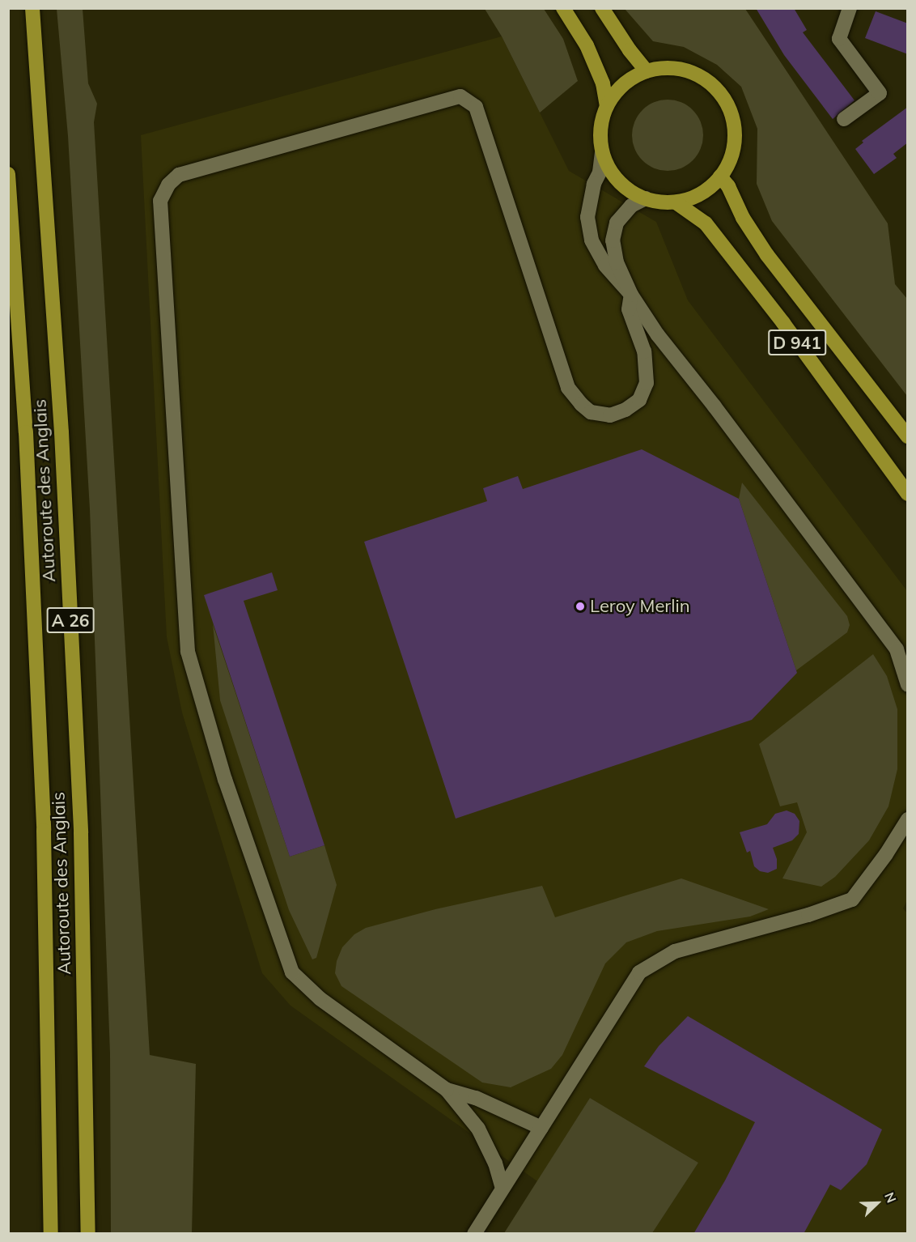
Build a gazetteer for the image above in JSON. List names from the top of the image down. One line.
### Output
{"streets":{"highway":["D 941","Autoroute des Anglais","A 26"]},"places":["Leroy Merlin"],"north":"top right"}
